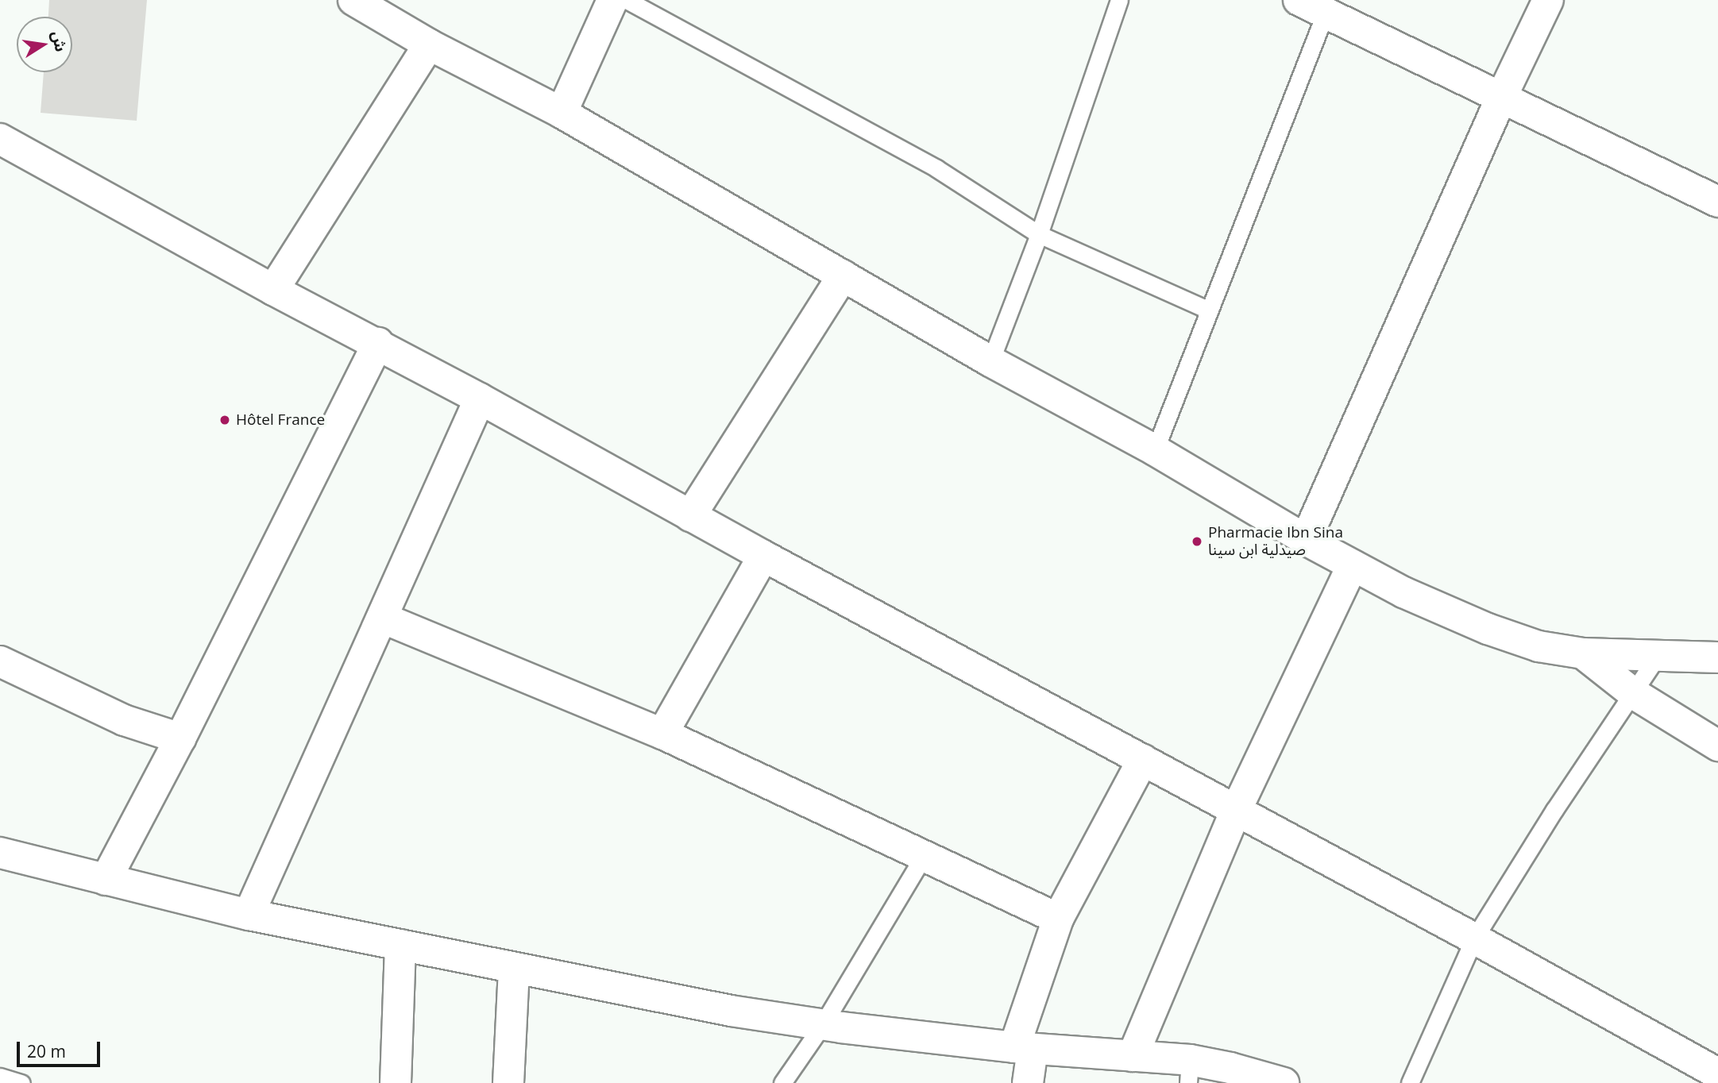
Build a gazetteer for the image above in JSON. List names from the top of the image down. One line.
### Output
{"places":["Hôtel France","Pharmacie Ibn Sina صيدلية ابن سينا"],"scale_bar":"20 m","north":"right"}
